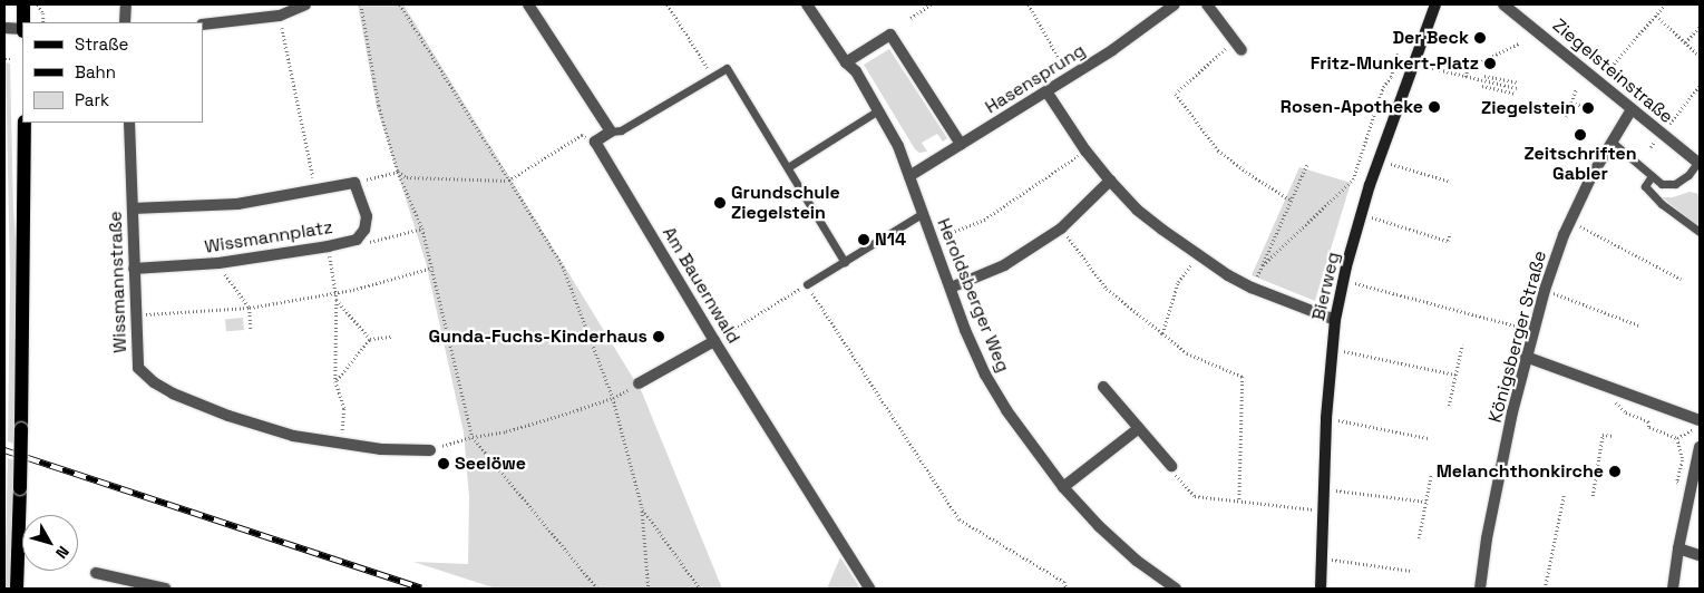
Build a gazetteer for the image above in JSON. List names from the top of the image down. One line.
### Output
{"streets":{"main road":["Bierweg"],"street":["Ziegelsteinstraße","Hasensprung","Wissmannplatz","Wissmannstraße","Am Bauernwald","Heroldsberger Weg","Königsberger Straße"]},"crossings":[["Ziegelsteinstraße","Königsberger Straße"],["Hasensprung","Heroldsberger Weg"],["Wissmannplatz","Wissmannstraße"]],"places":["Der Beck","Fritz-Munkert-Platz","Rosen-Apotheke","Ziegelstein","Zeitschriften Gabler","Grundschule Ziegelstein","N14","Gunda-Fuchs-Kinderhaus","Seelöwe","Melanchthonkirche"],"legend":["Straße","Bahn","Park"],"north":"bottom right"}
